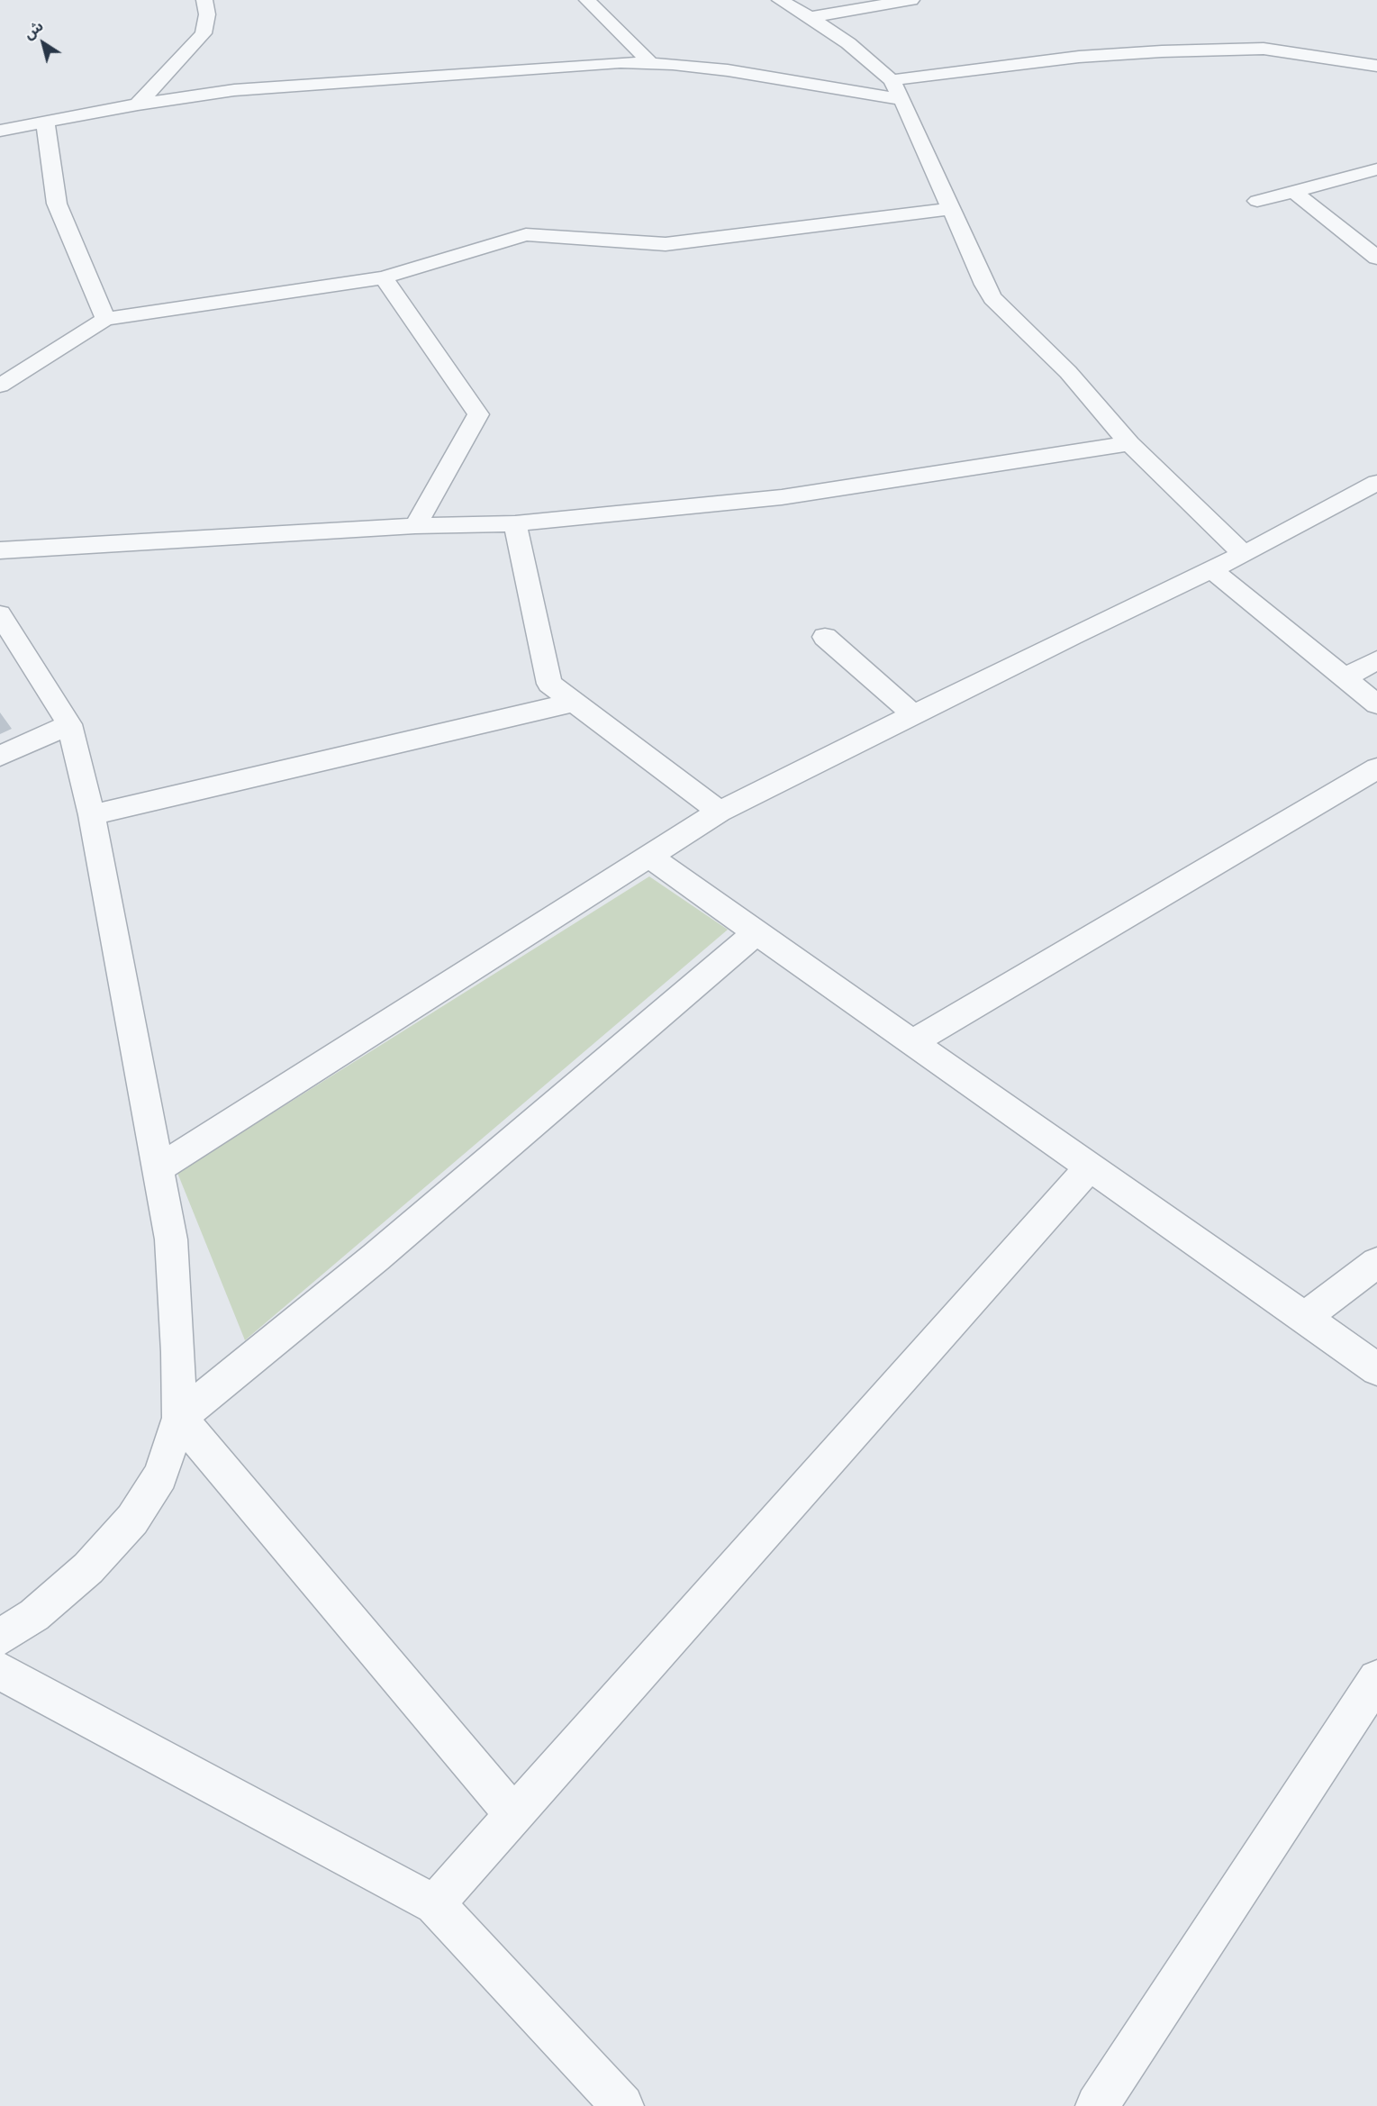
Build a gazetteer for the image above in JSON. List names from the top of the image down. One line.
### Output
{"north":"top left"}
